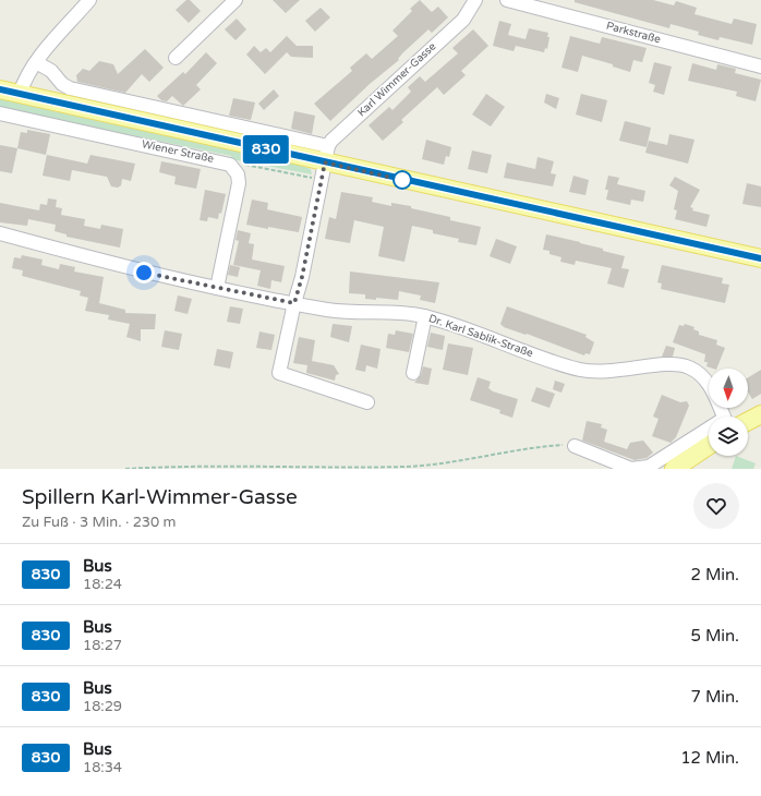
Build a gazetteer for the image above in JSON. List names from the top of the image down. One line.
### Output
{"streets":{"main road":["Wiener Straße"],"street":["Parkstraße","Karl Wimmer-Gasse","Dr. Karl Sablik-Straße"]},"crossings":[["Karl Wimmer-Gasse","Wiener Straße"]],"lines":["bus line 830"],"north":"bottom","page":{"on_map":"830","heading":["Spillern Karl-Wimmer-Gasse","Zu Fuß · 3 Min. · 230 m"],"list":[{"mark":"830","name":"Bus","note":"18:24","value":"2 Min."},{"mark":"830","name":"Bus","note":"18:27","value":"5 Min."},{"mark":"830","name":"Bus","note":"18:29","value":"7 Min."},{"mark":"830","name":"Bus","note":"18:34","value":"12 Min."}]}}
